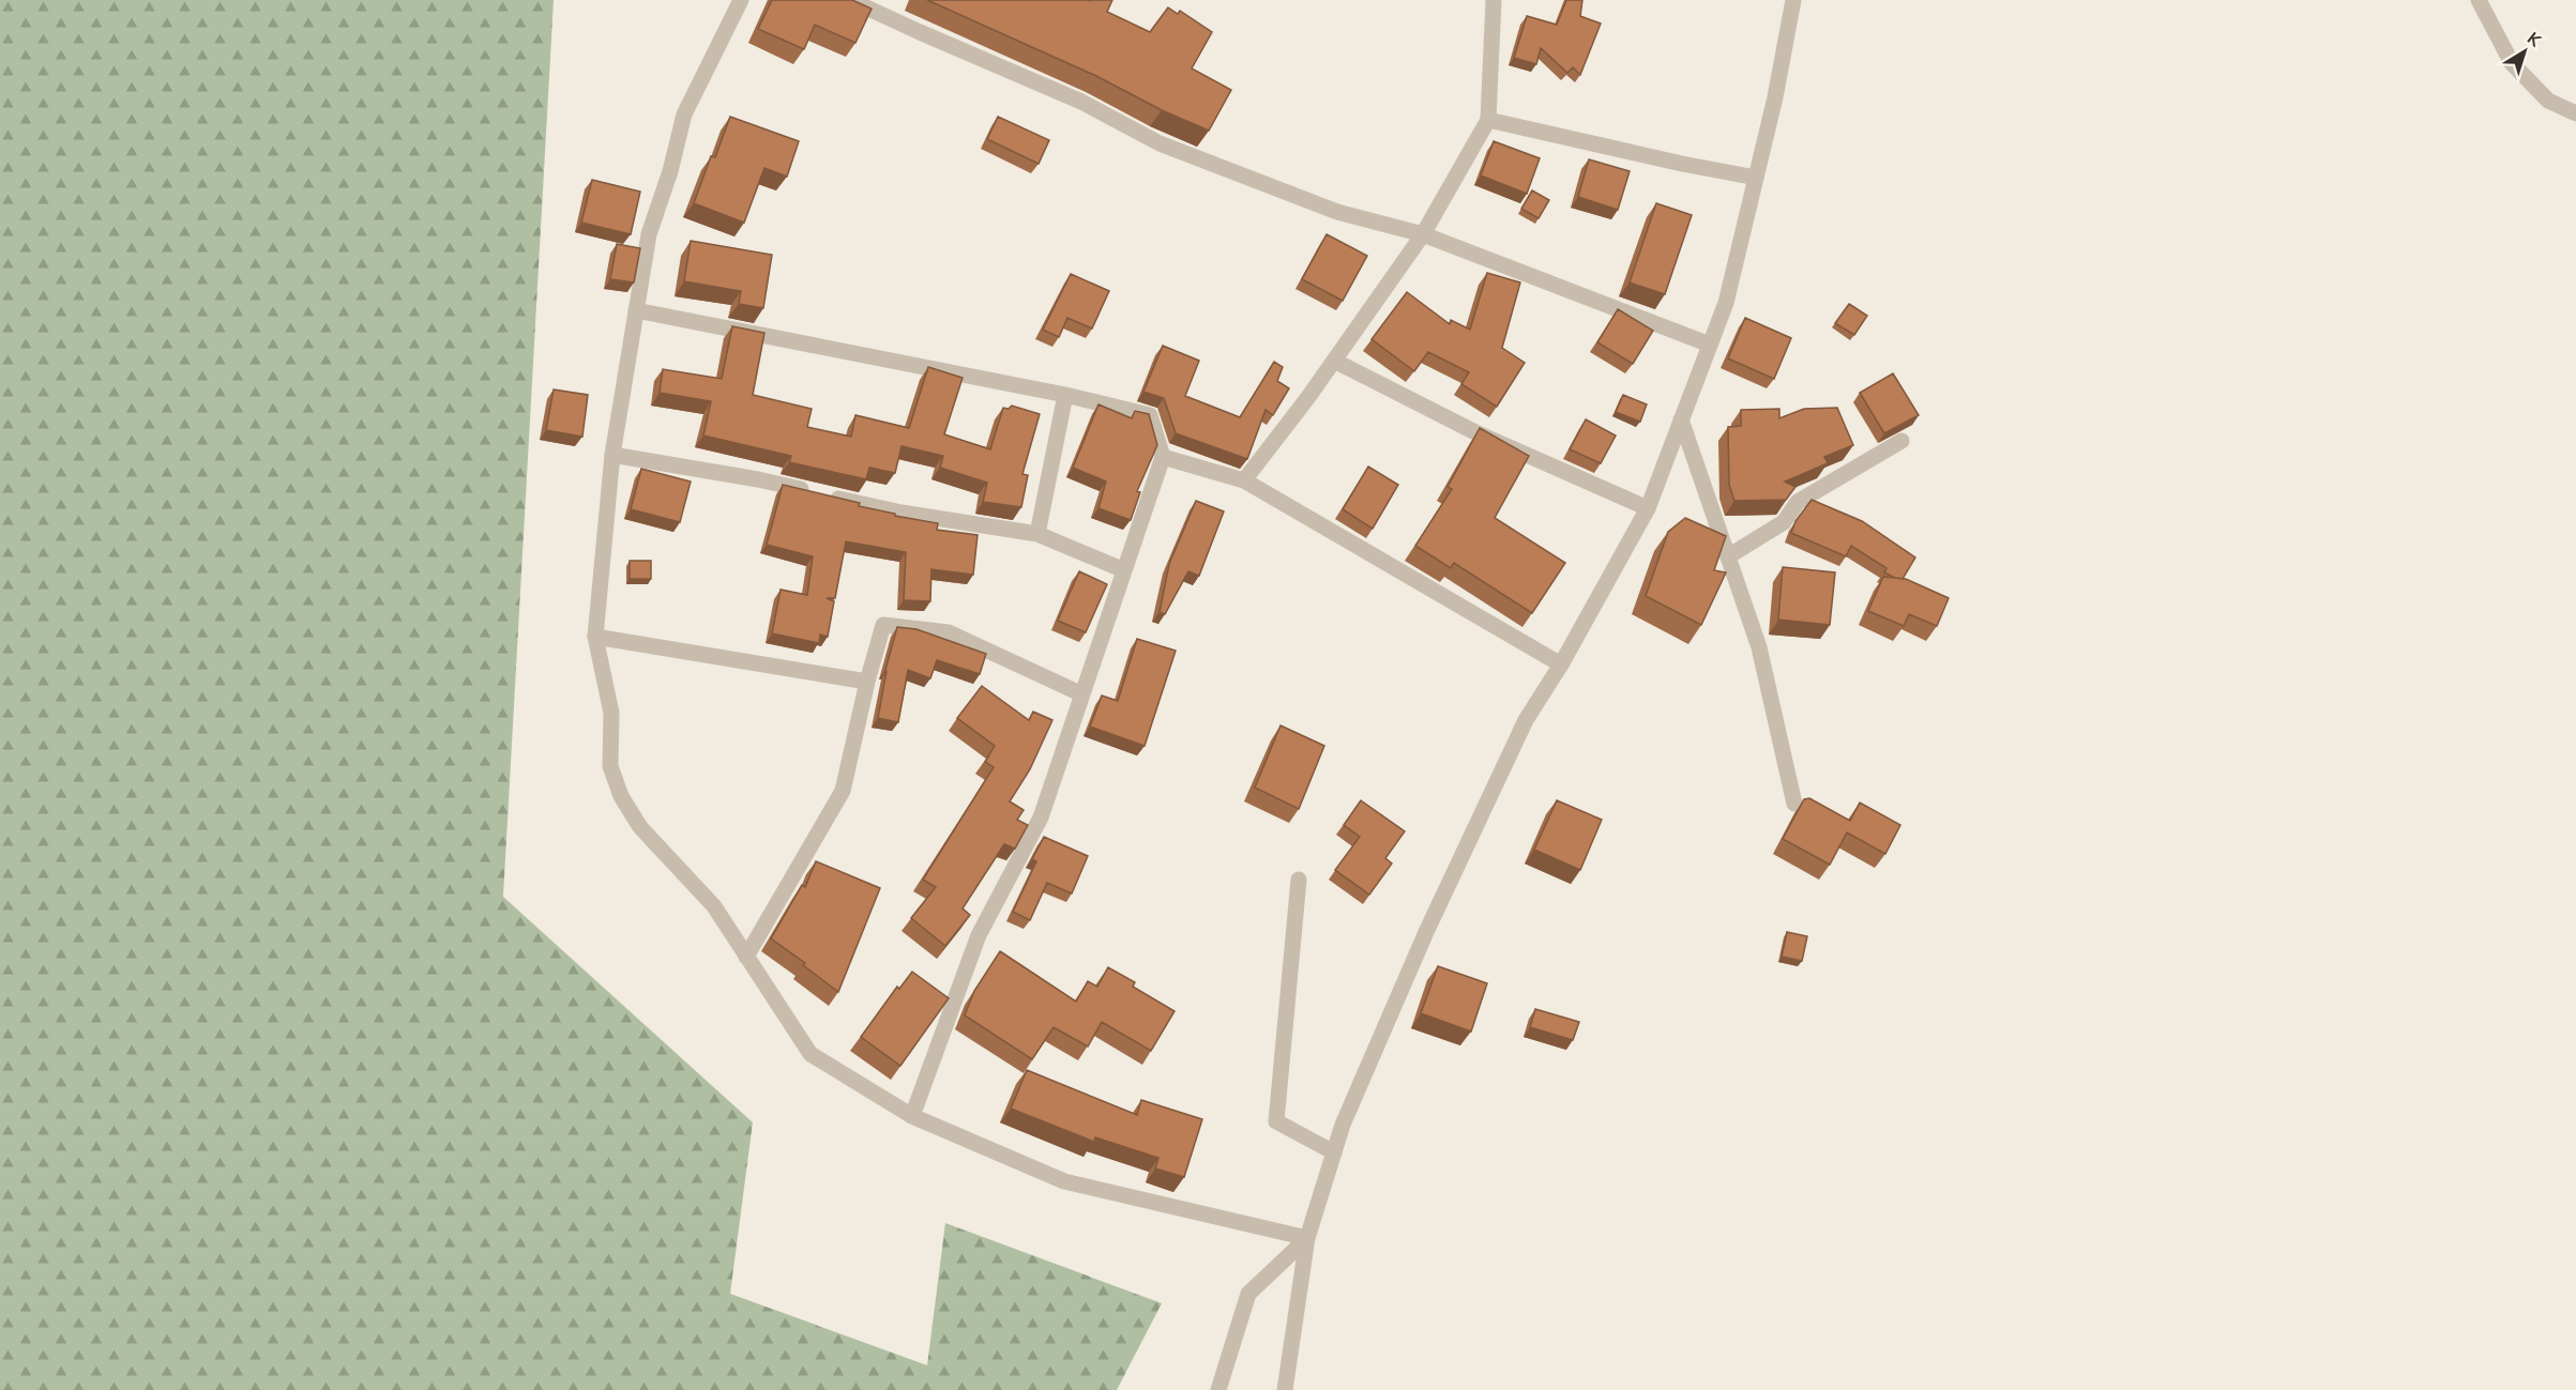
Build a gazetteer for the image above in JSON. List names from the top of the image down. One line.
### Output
{"north":"top right"}
